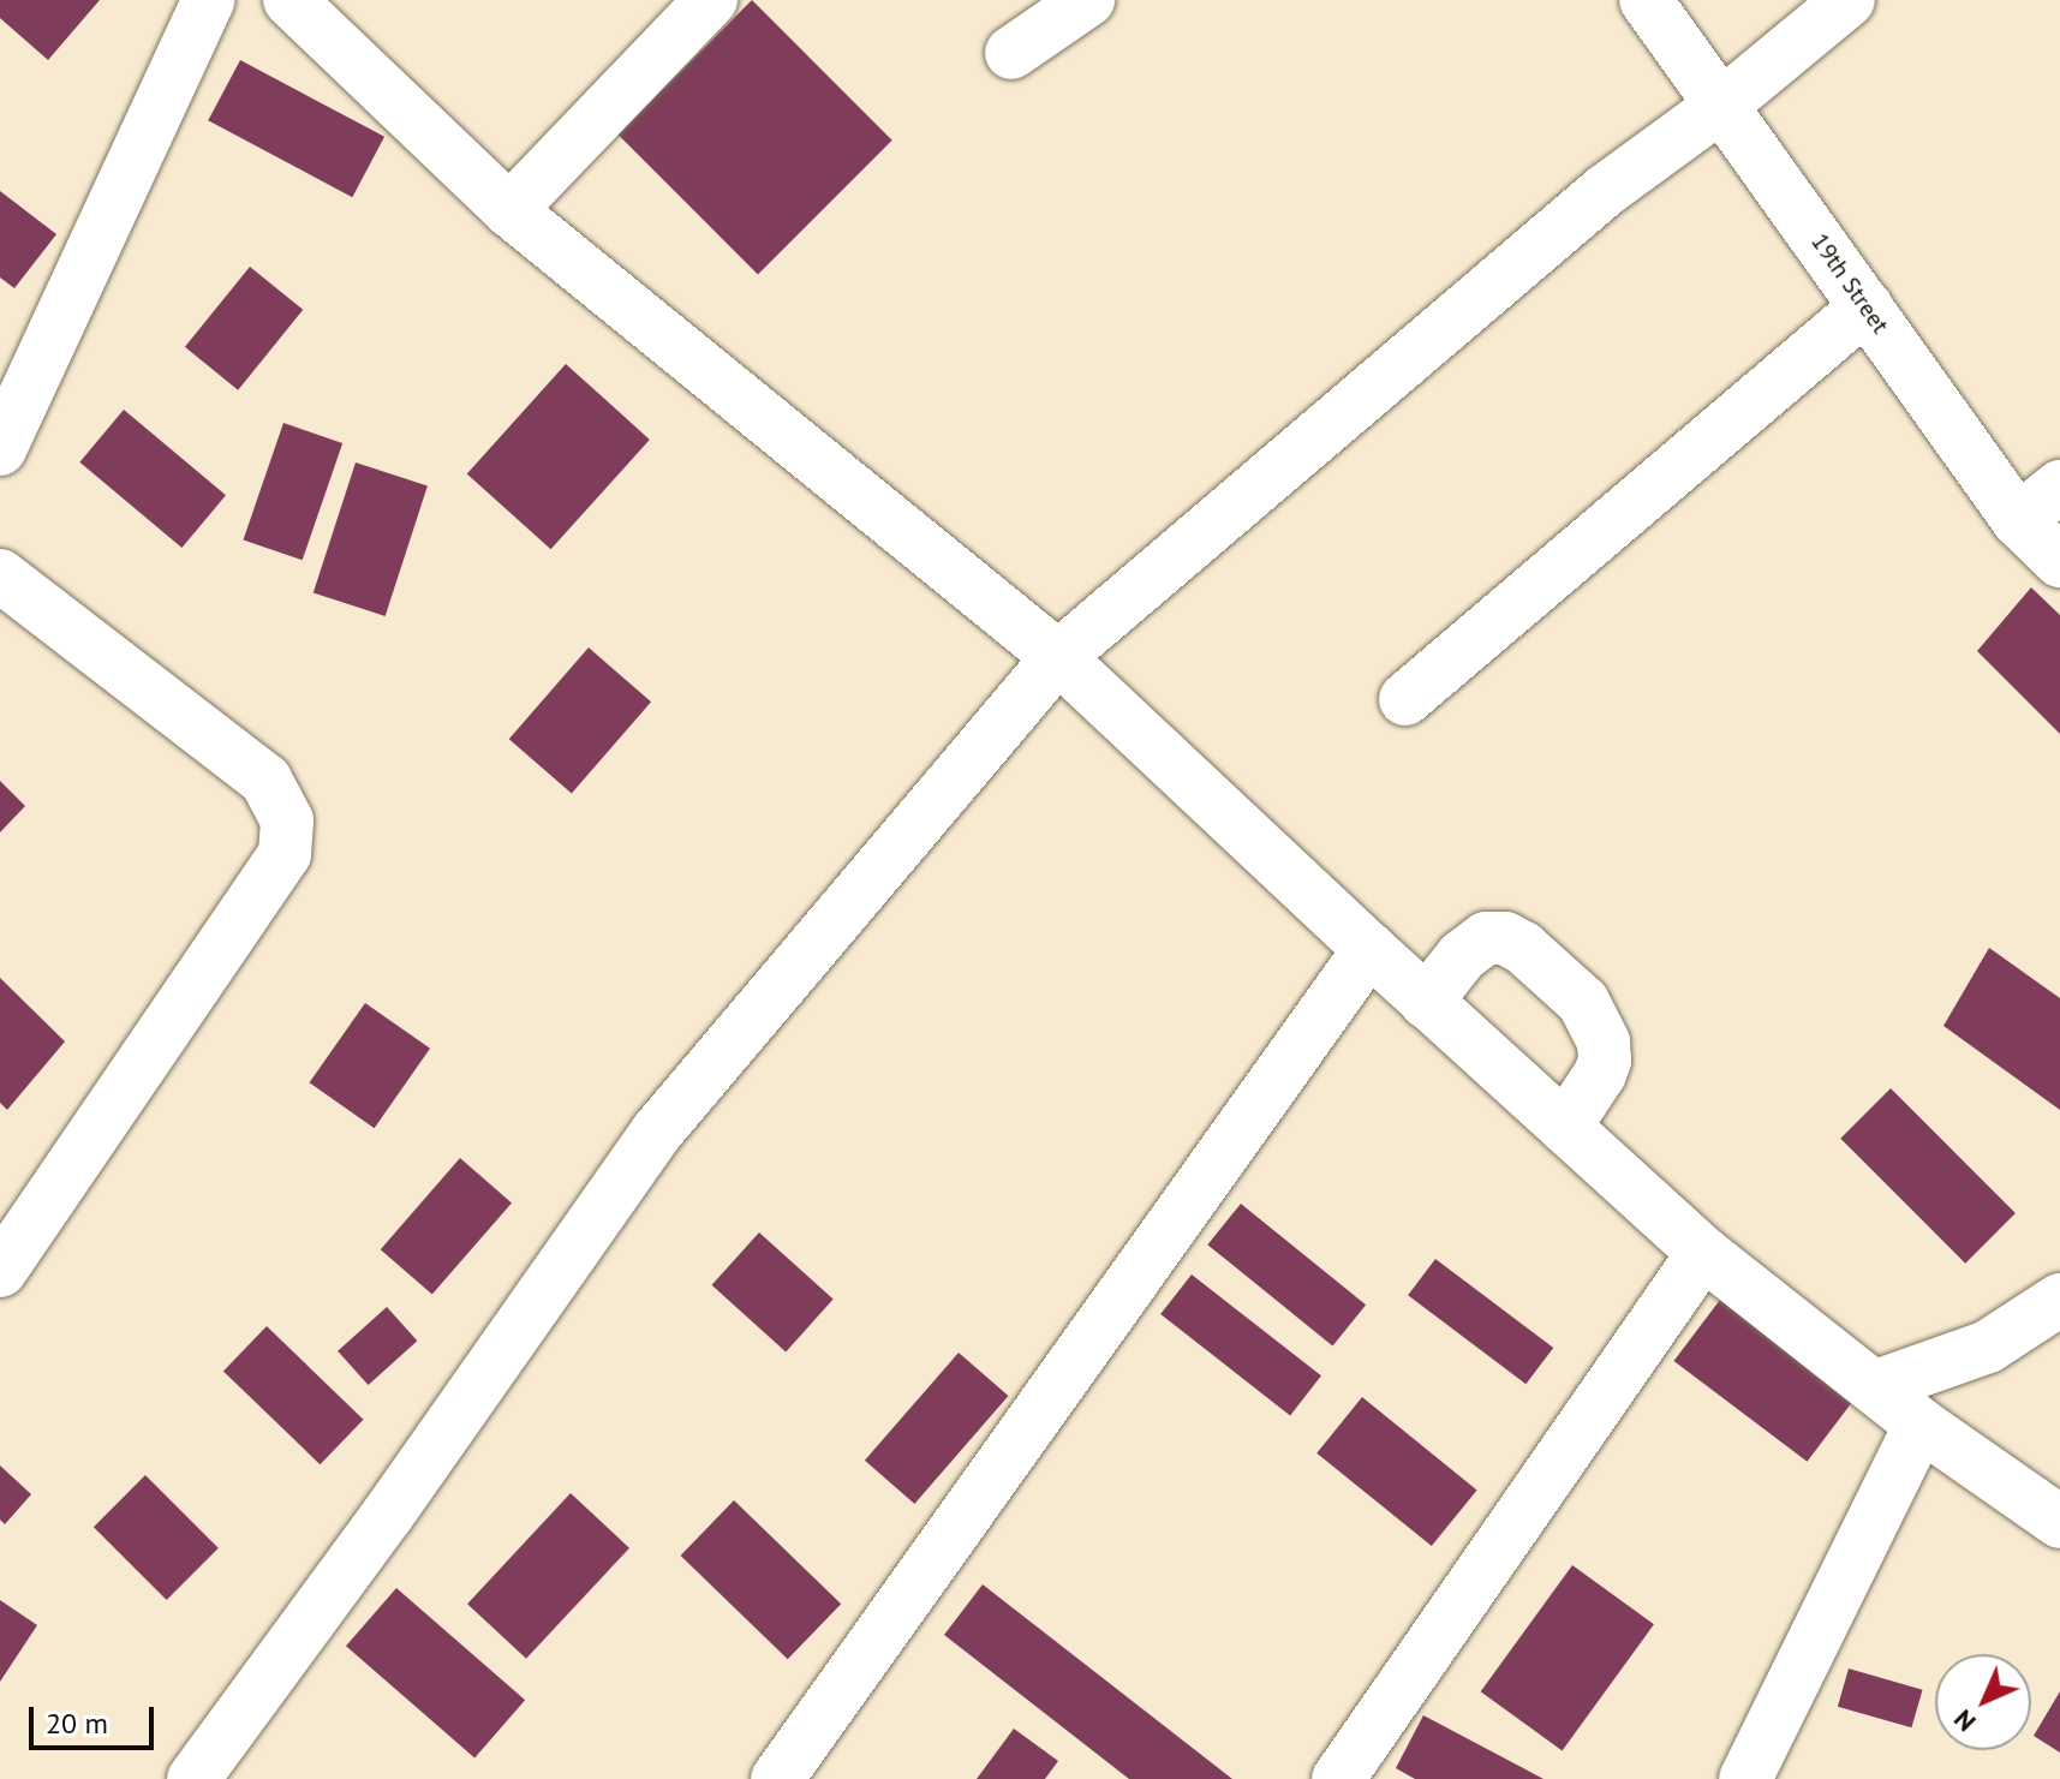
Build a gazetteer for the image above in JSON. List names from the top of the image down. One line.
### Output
{"streets":{"street":["19th Street"]},"scale_bar":"20 m","north":"bottom left"}
